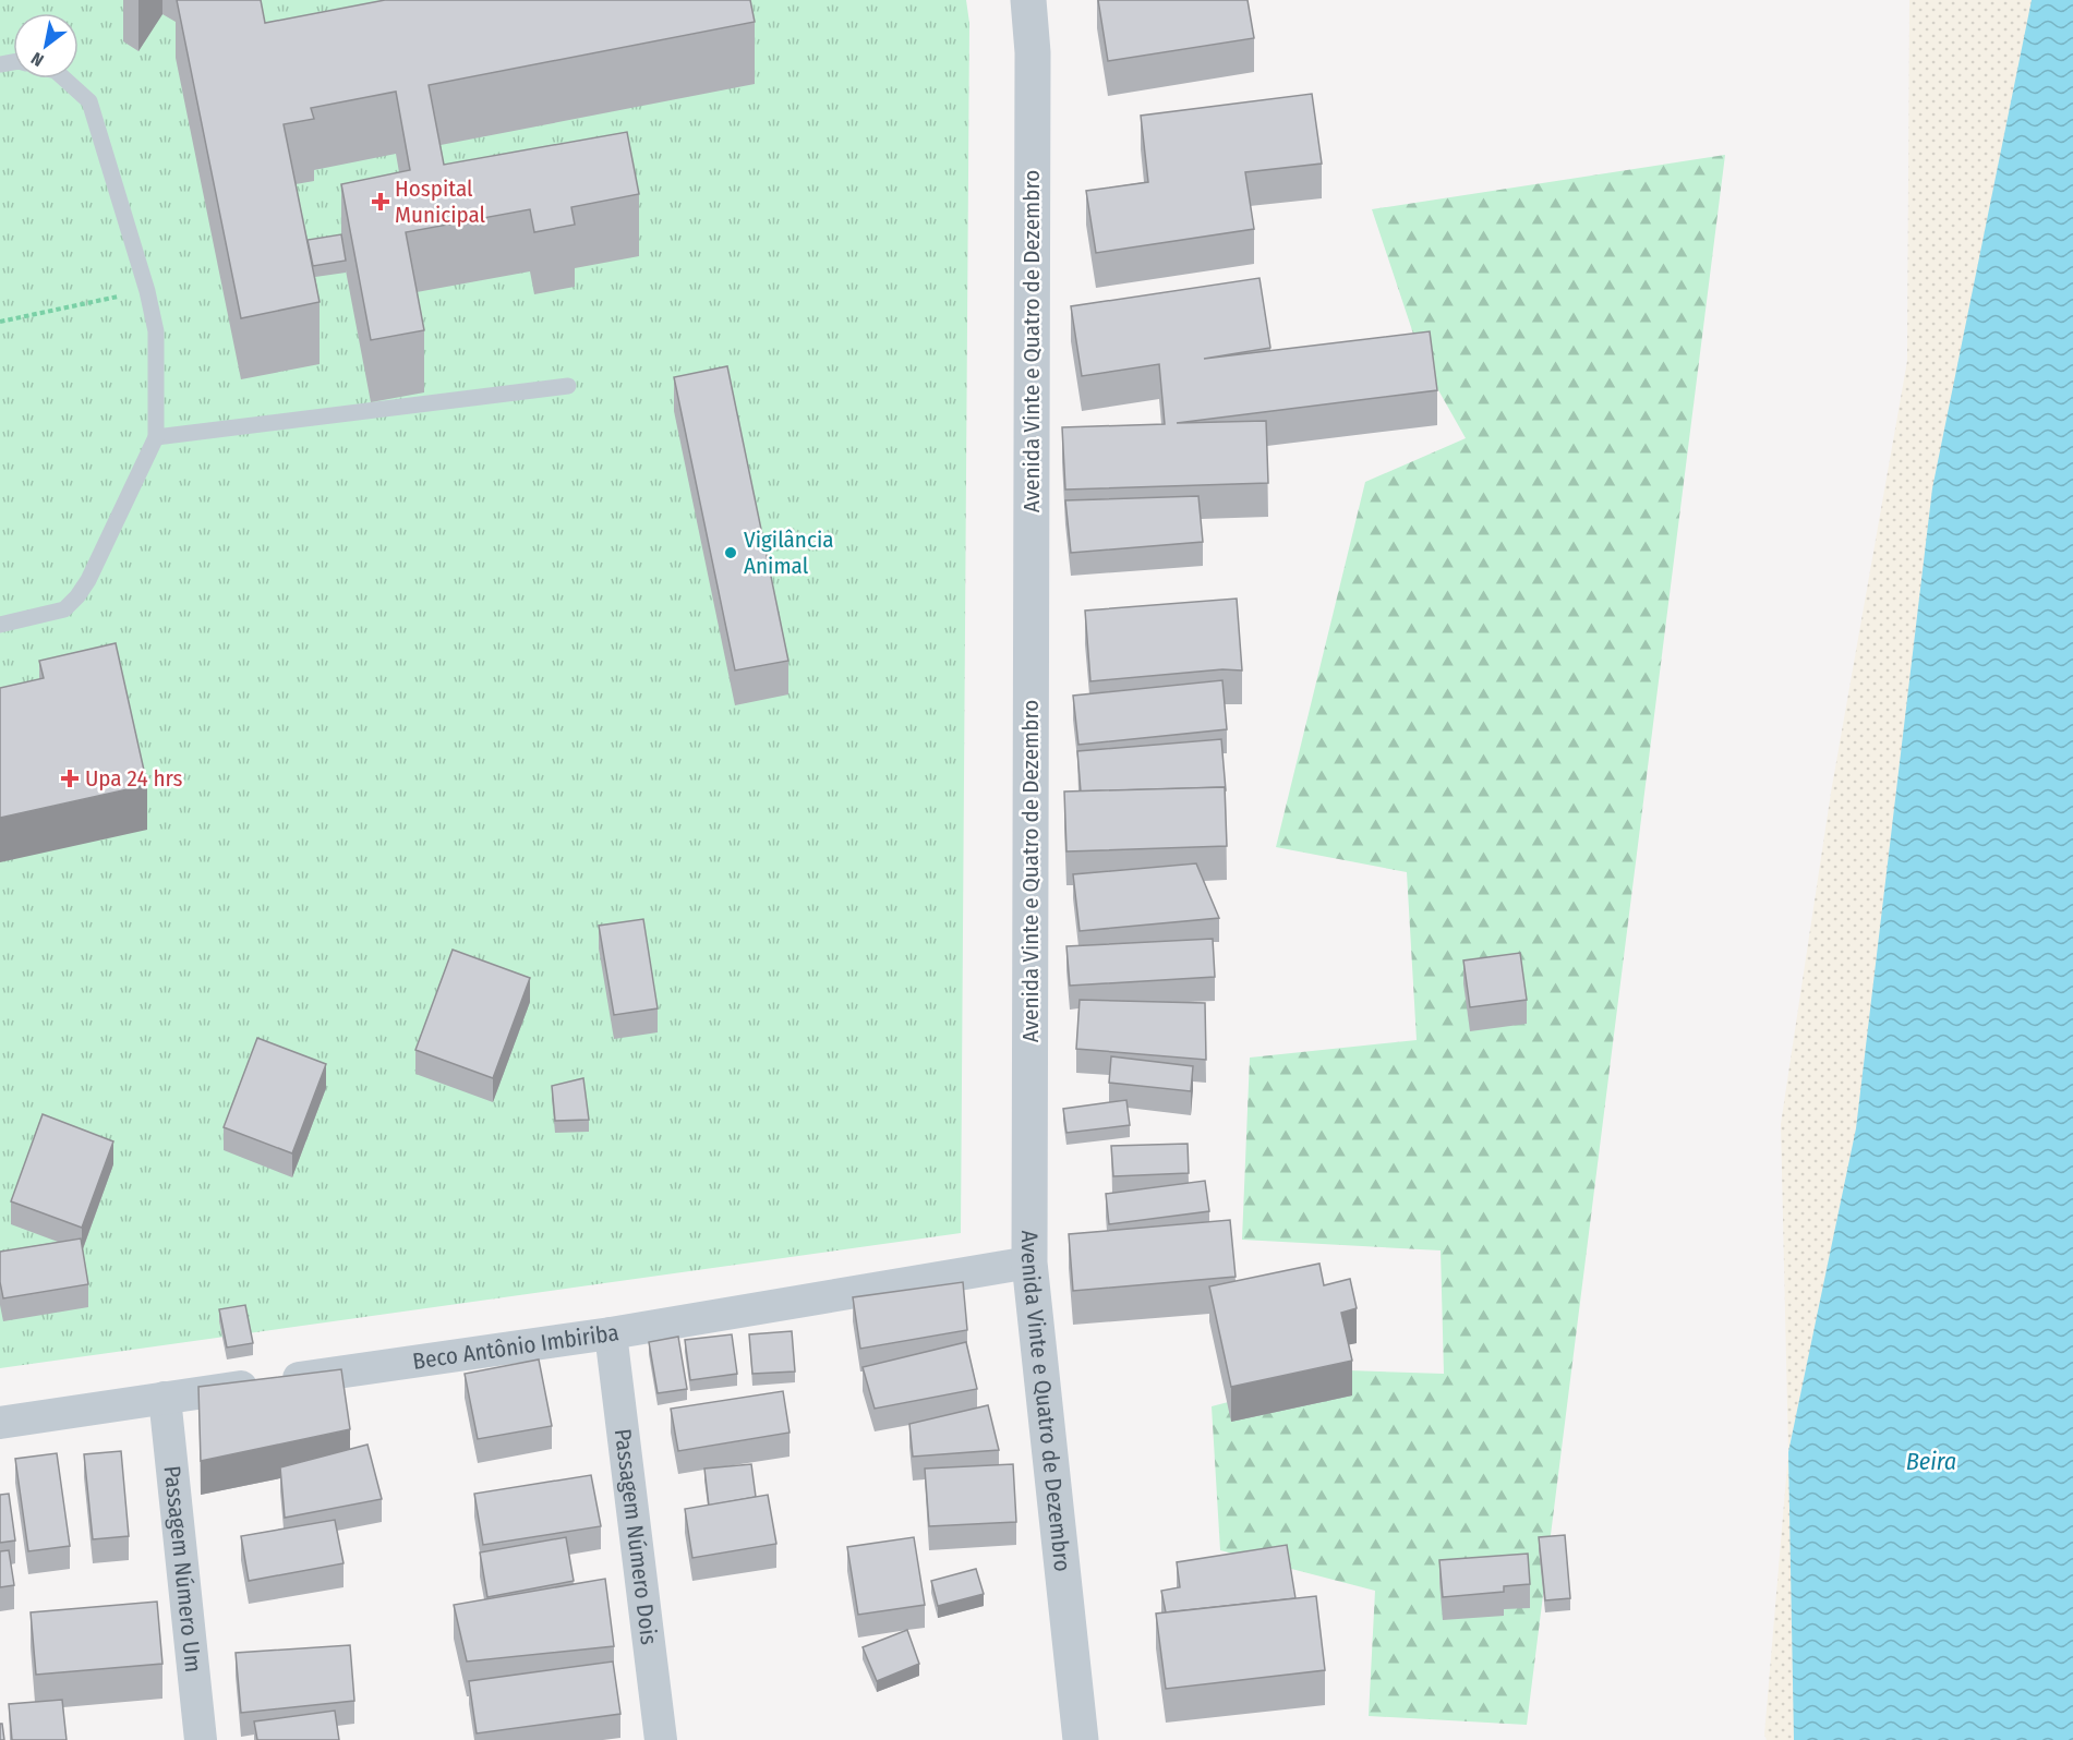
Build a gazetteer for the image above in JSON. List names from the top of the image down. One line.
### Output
{"streets":{"street":["Avenida Vinte e Quatro de Dezembro","Beco Antônio Imbiriba","Passagem Número Dois","Passagem Número Um"]},"crossings":[["Avenida Vinte e Quatro de Dezembro","Beco Antônio Imbiriba"],["Beco Antônio Imbiriba","Passagem Número Dois"],["Beco Antônio Imbiriba","Passagem Número Um"]],"water":["Beira"],"places":{"health":["Hospital Municipal","Upa 24 hrs"],"other":["Vigilância Animal"]},"north":"bottom left"}
